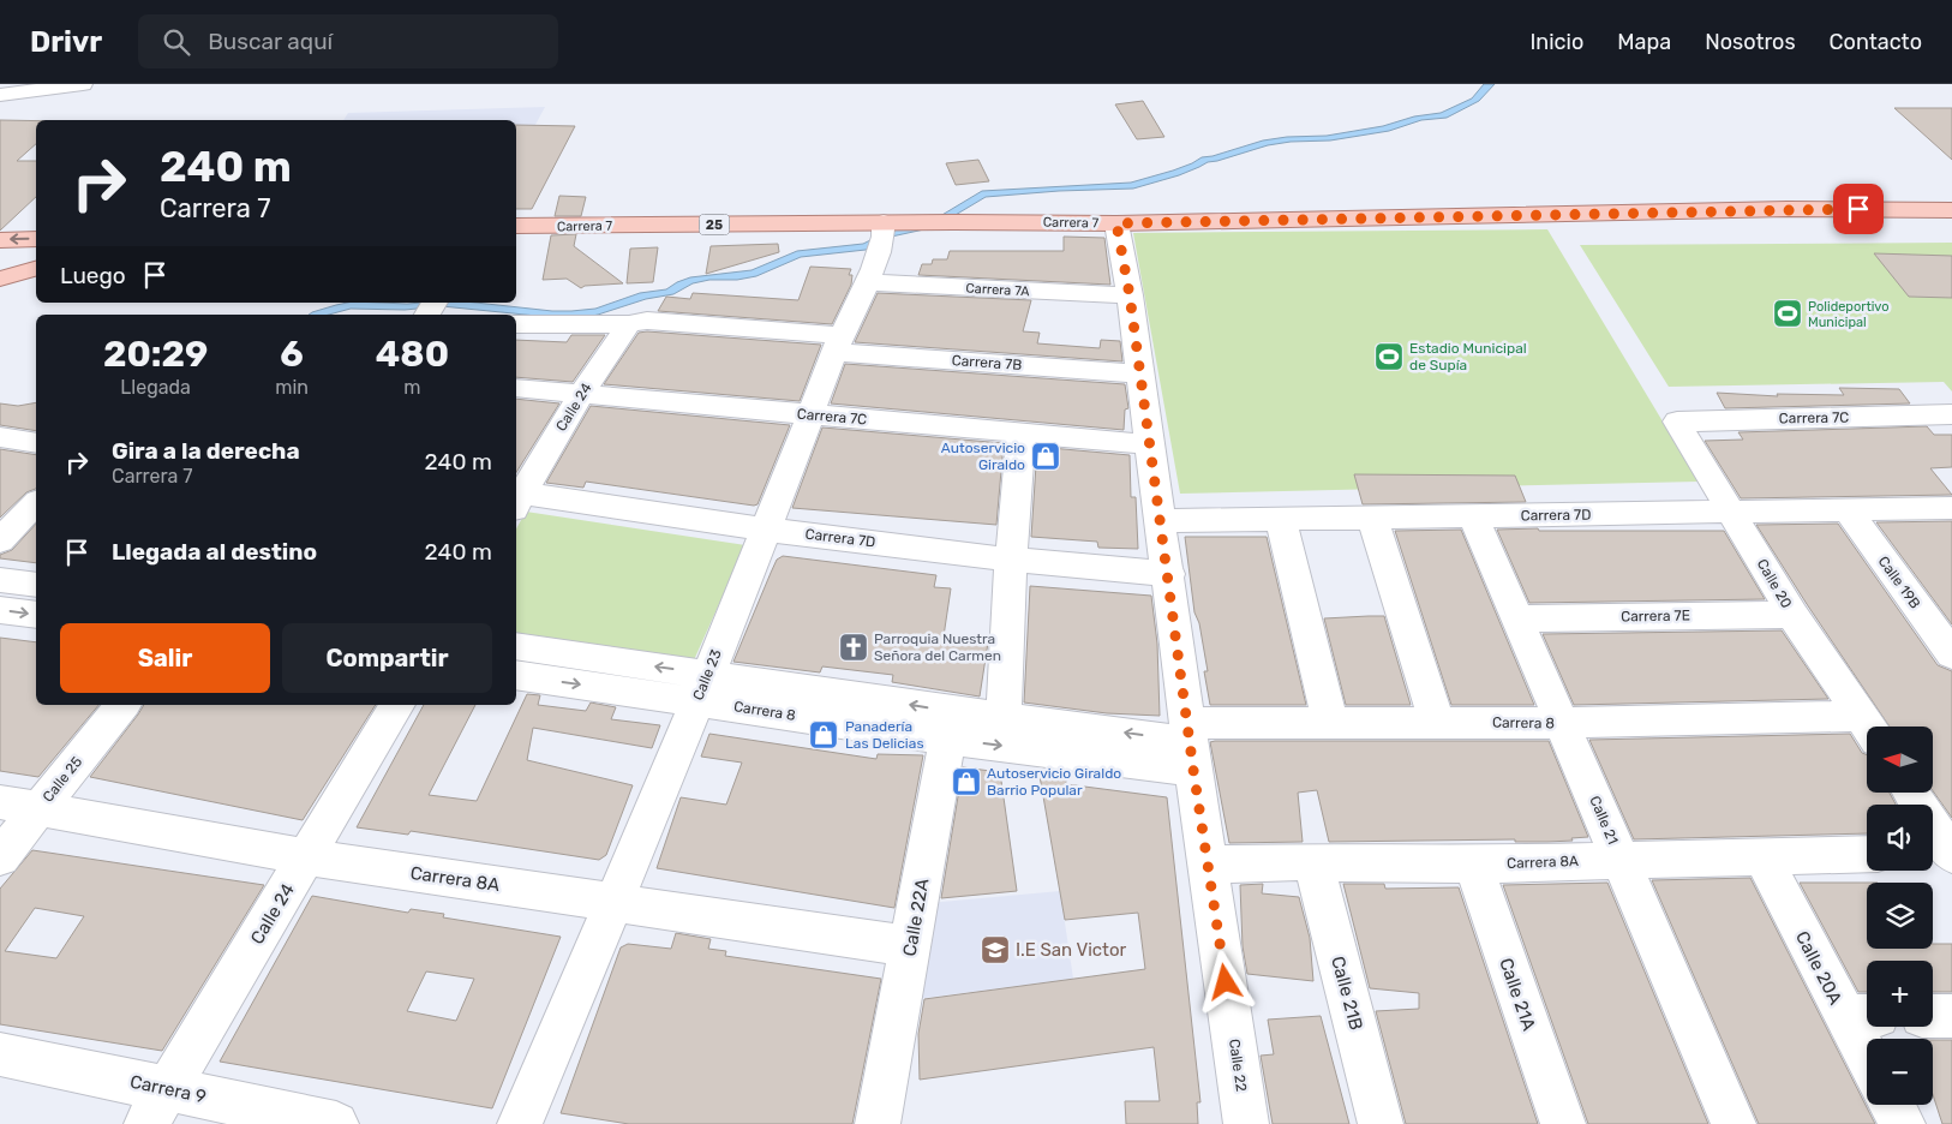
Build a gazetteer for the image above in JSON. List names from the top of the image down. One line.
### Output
{"streets":{"main road":["Carrera 7","25"],"street":["Carrera 7A","Carrera 7B","Calle 24","Carrera 7C","Carrera 7D","Calle 19B","Calle 20","Carrera 7E","Calle 23","Carrera 8","Calle 25","Calle 21","Carrera 8A","Calle 22A","Calle 20A","Calle 21B","Calle 21A","Calle 22","Carrera 9"]},"crossings":[["Carrera 7","Calle 23"],["Carrera 7","Calle 22"],["Carrera 7A","Calle 23"],["Carrera 7A","Calle 22"],["Carrera 7B","Calle 24"],["Carrera 7B","Calle 23"],["Carrera 7B","Calle 22"],["Calle 24","Carrera 7C"],["Calle 24","Carrera 7D"],["Calle 24","Carrera 8A"],["Calle 24","Carrera 9"],["Carrera 7C","Calle 20"],["Carrera 7C","Calle 23"],["Carrera 7C","Calle 22"],["Carrera 7D","Calle 19B"],["Carrera 7D","Calle 20"],["Carrera 7D","Calle 23"],["Carrera 7D","Calle 21"],["Carrera 7D","Calle 22"],["Calle 20","Carrera 7E"],["Carrera 7E","Calle 21"],["Calle 23","Carrera 8"],["Calle 23","Carrera 8A"],["Carrera 8","Calle 21"],["Carrera 8","Calle 22A"],["Carrera 8","Calle 22"],["Calle 25","Carrera 8A"],["Calle 21","Carrera 8A"],["Carrera 8A","Calle 22A"],["Carrera 8A","Calle 20A"],["Carrera 8A","Calle 21B"],["Carrera 8A","Calle 21A"],["Carrera 8A","Calle 22"]],"places":{"sports":["Polideportivo Municipal","Estadio Municipal de Supía"],"shop":["Autoservicio Giraldo","Panadería Las Delicias","Autoservicio Giraldo Barrio Popular"],"church":["Parroquia Nuestra Señora del Carmen"],"school or university":["I.E San Victor"]},"north":"left","page":{"header":"Drivr","search":"Buscar aquí","nav":["Inicio","Mapa","Nosotros","Contacto"],"turn":["240 m","Carrera 7"],"then":"Luego","eta":["20:29","Llegada","6","min","480","m"],"list":[{"name":"Gira a la derecha","note":"Carrera 7","value":"240 m"},{"name":"Llegada al destino","value":"240 m"}],"buttons":["Salir","Compartir"],"map_buttons":["+","−"]}}
